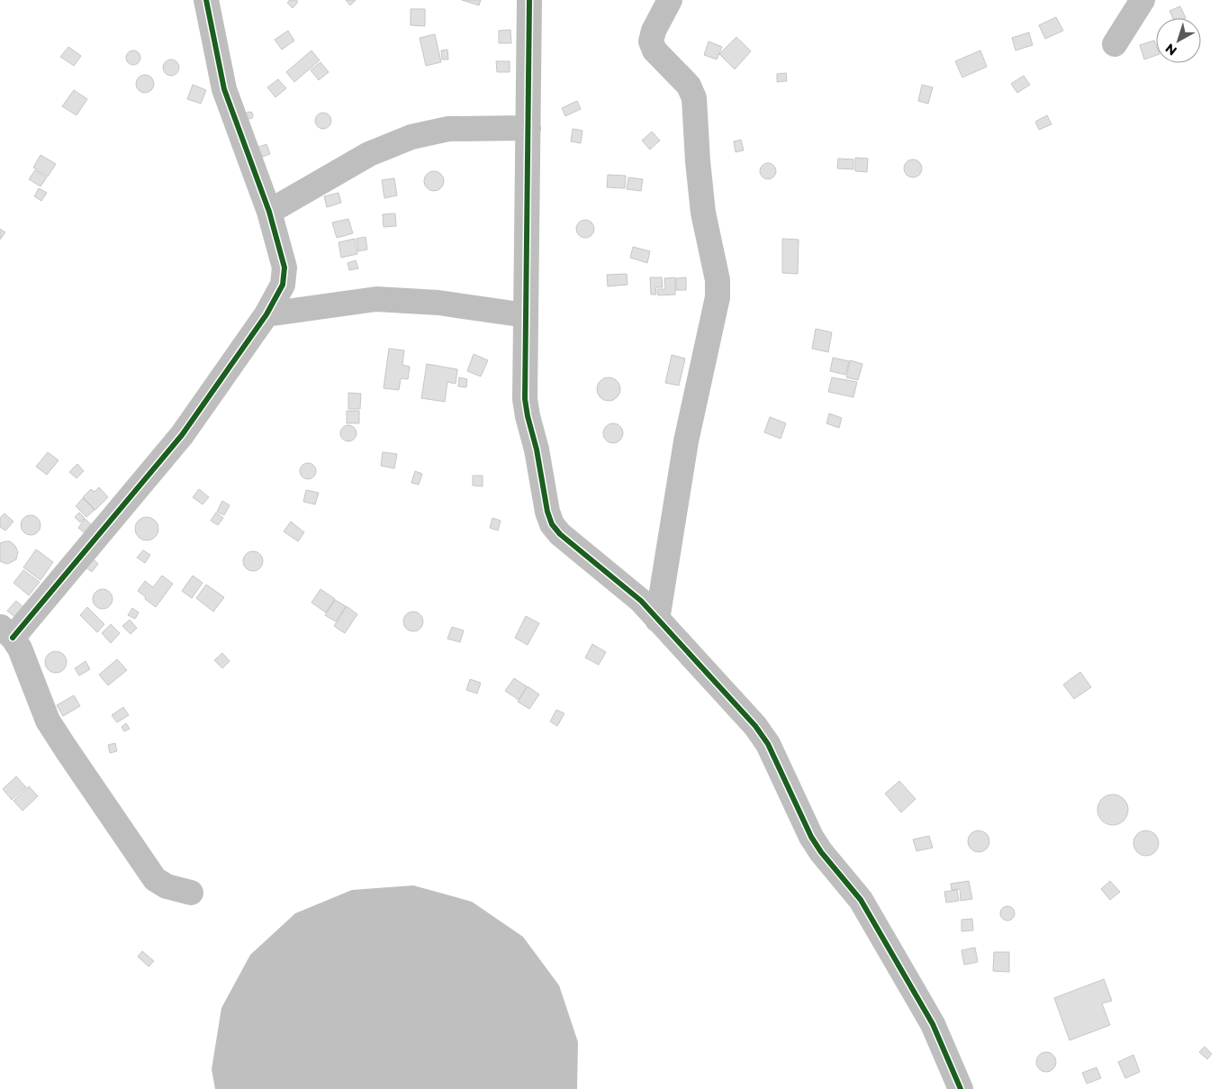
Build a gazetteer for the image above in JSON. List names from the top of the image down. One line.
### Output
{"north":"bottom left"}
